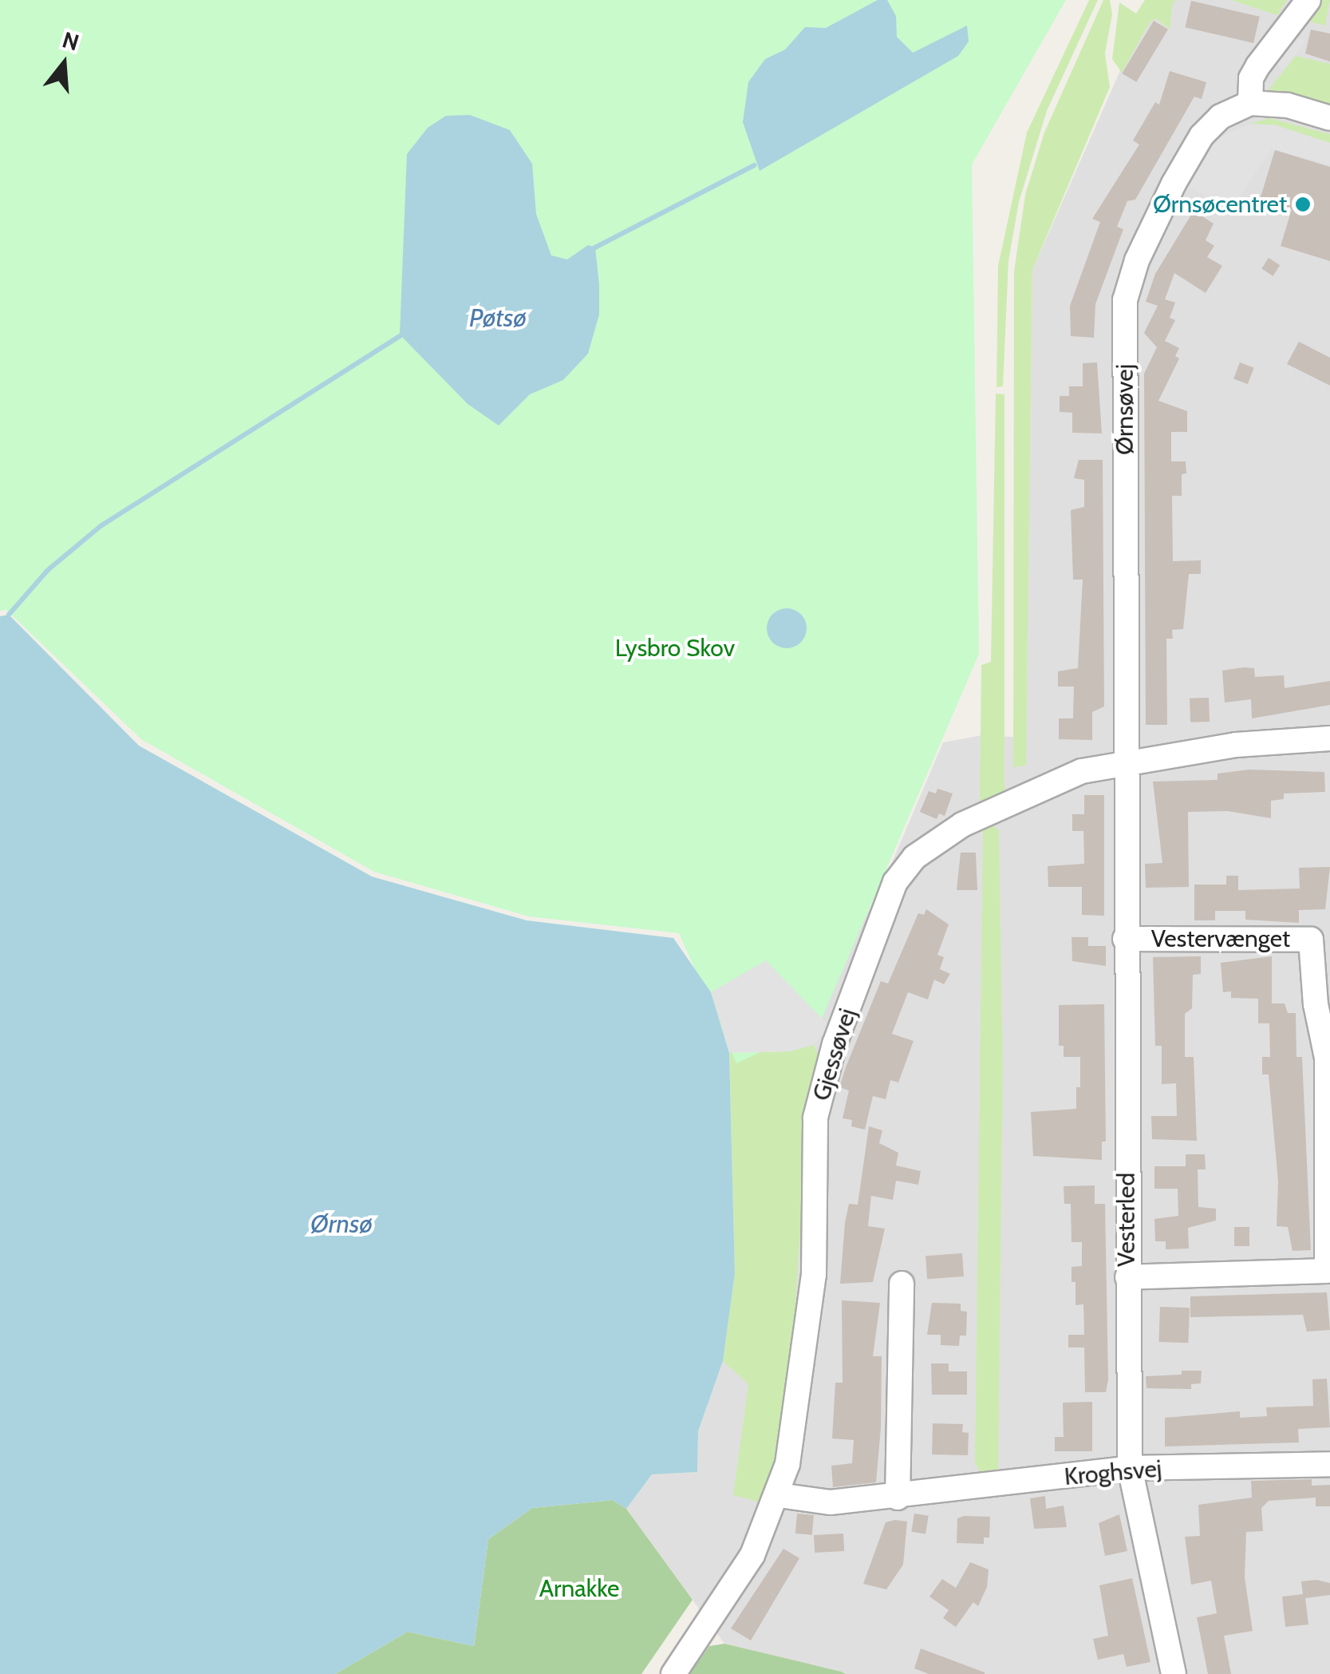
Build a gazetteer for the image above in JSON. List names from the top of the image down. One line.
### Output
{"streets":{"street":["Ørnsøvej","Vestervænget","Gjessøvej","Vesterled","Kroghsvej"]},"crossings":[["Ørnsøvej","Gjessøvej"],["Ørnsøvej","Vesterled"],["Vestervænget","Vesterled"],["Gjessøvej","Vesterled"],["Gjessøvej","Kroghsvej"],["Vesterled","Kroghsvej"]],"water":["Pøtsø","Ørnsø"],"parks":["Lysbro Skov","Arnakke"],"places":["Ørnsøcentret"],"north":"top"}
